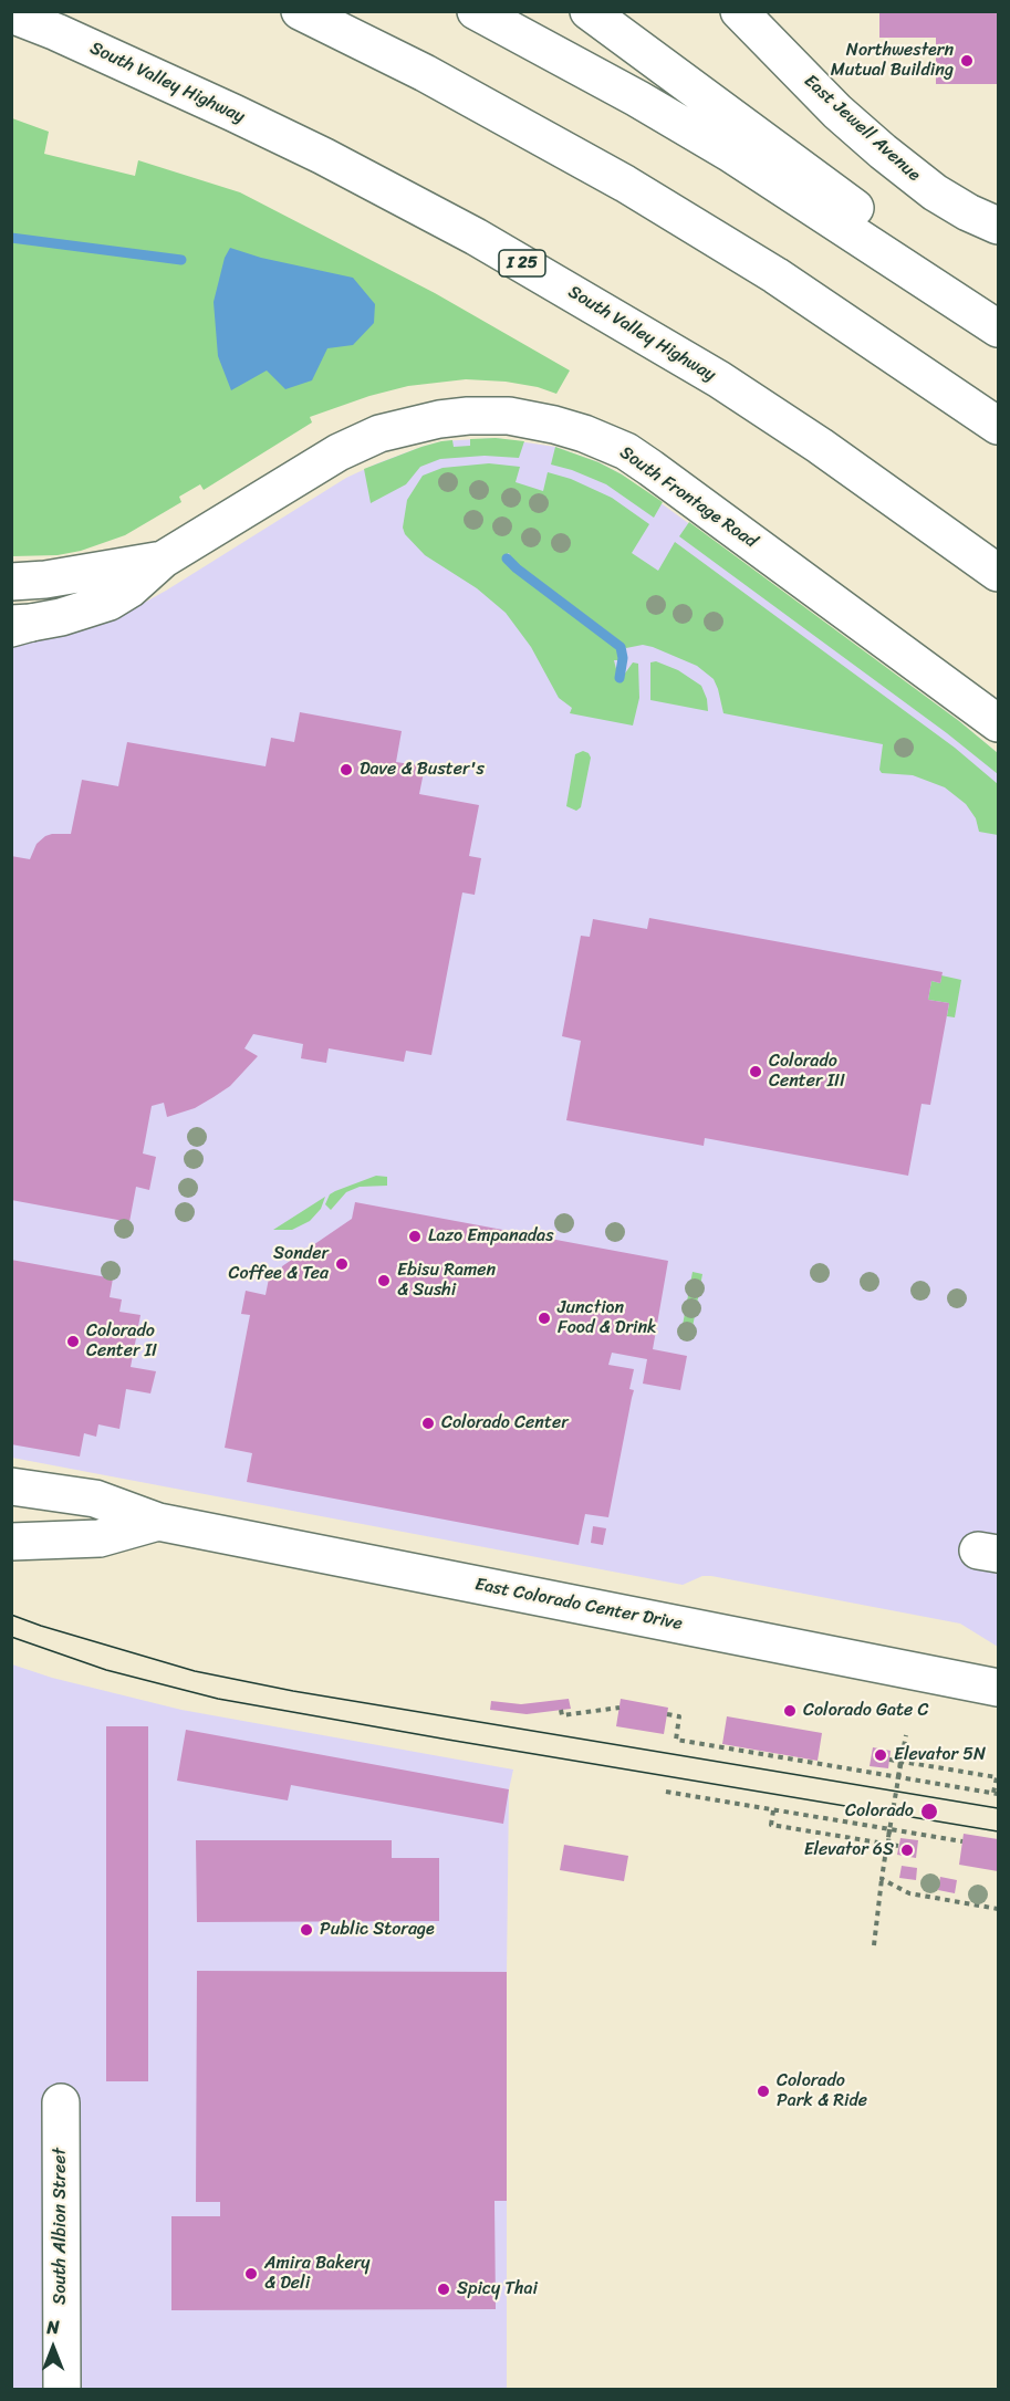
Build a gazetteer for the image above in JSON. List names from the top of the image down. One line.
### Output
{"streets":{"main road":["South Valley Highway","East Jewell Avenue","I 25","South Frontage Road","East Colorado Center Drive","South Albion Street"]},"places":["Northwestern Mutual Building","Dave & Buster's","Colorado Center III","Lazo Empanadas","Sonder Coffee & Tea","Ebisu Ramen & Sushi","Junction Food & Drink","Colorado Center II","Colorado Center","Colorado Gate C","Elevator 5N","Colorado","Elevator 6S","Public Storage","Colorado Park & Ride","Amira Bakery & Deli","Spicy Thai"],"north":"top"}
